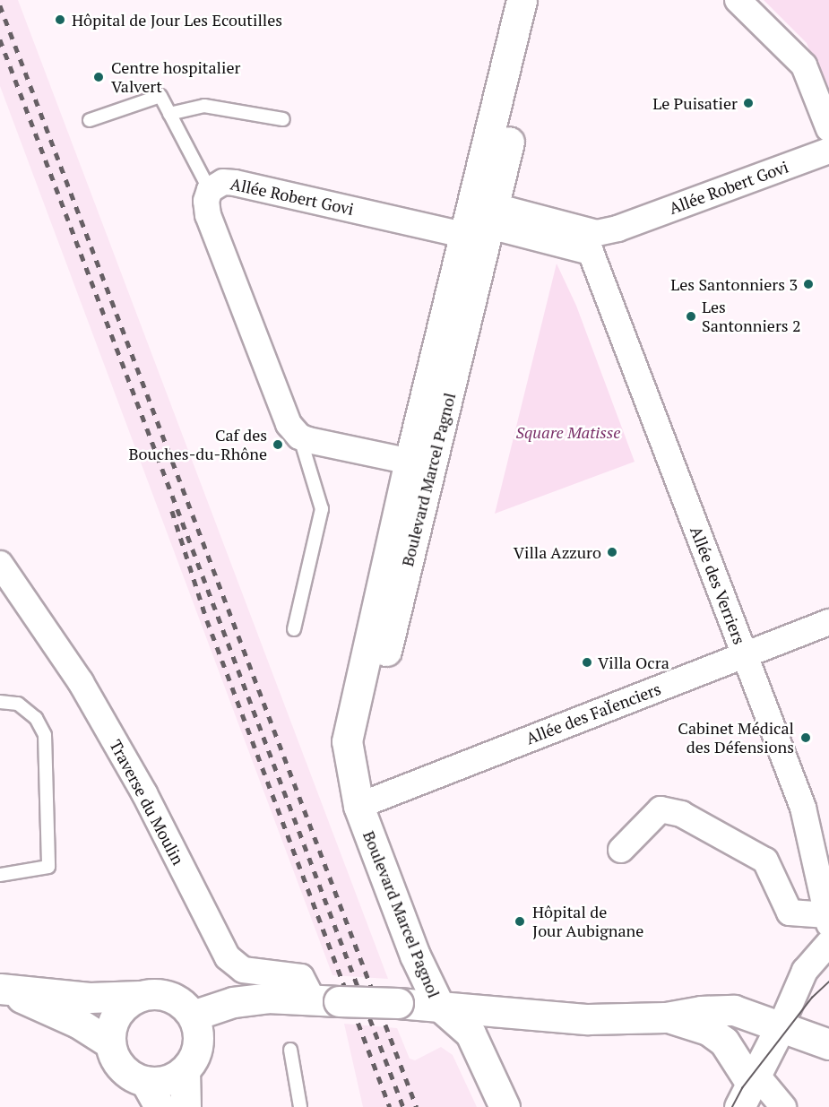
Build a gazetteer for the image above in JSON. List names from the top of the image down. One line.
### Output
{"streets":{"main road":["Boulevard Marcel Pagnol"],"street":["Allée Robert Govi","Allée des Verriers","Allée des FaÏenciers","Traverse du Moulin"]},"crossings":[["Allée Robert Govi","Boulevard Marcel Pagnol"],["Allée Robert Govi","Allée des Verriers"],["Boulevard Marcel Pagnol","Allée des FaÏenciers"],["Allée des Verriers","Allée des FaÏenciers"]],"parks":["Square Matisse"],"places":["Hôpital de Jour Les Ecoutilles","Centre hospitalier Valvert","Le Puisatier","Les Santonniers 3","Les Santonniers 2","Caf des Bouches-du-Rhône","Villa Azzuro","Villa Ocra","Cabinet Médical des Défensions","Hôpital de Jour Aubignane"]}
